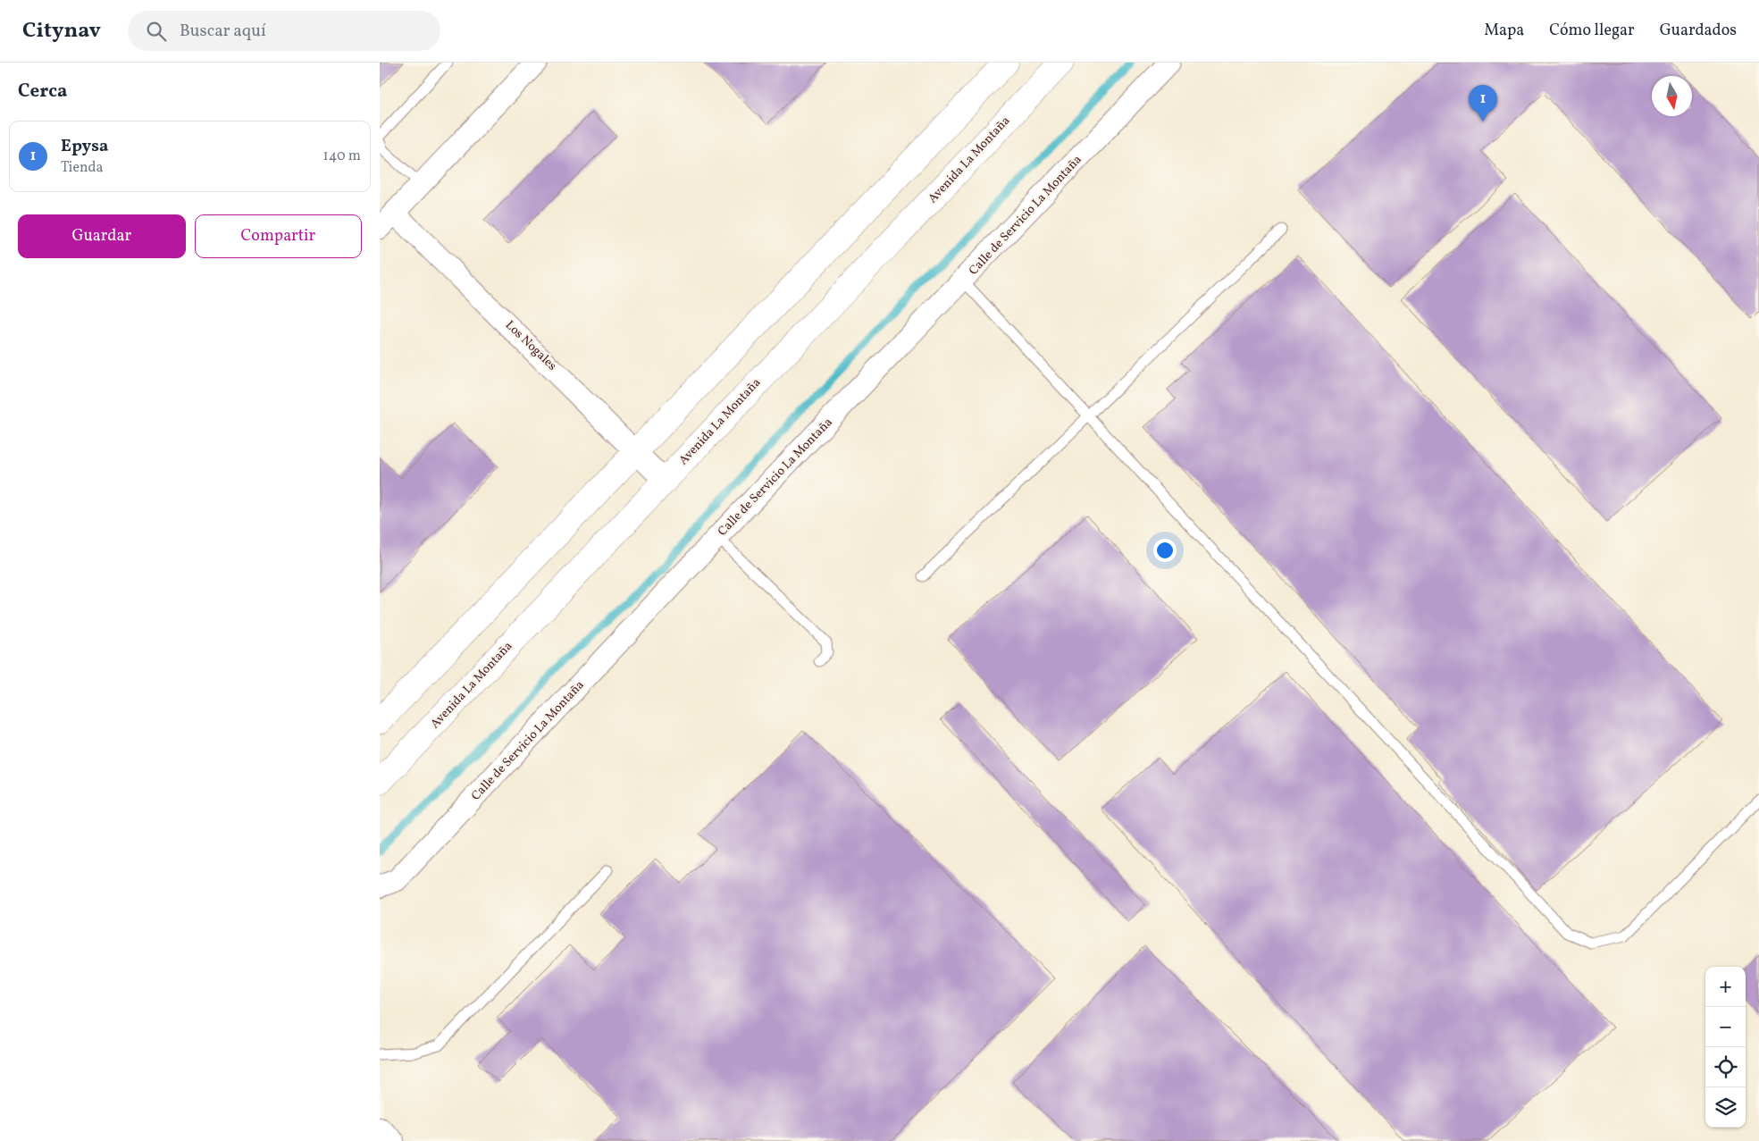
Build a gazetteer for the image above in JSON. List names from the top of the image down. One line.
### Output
{"streets":{"main road":["Avenida La Montaña"],"street":["Calle de Servicio La Montaña","Los Nogales"]},"crossings":[["Avenida La Montaña","Los Nogales"]],"north":"bottom","page":{"header":"Citynav","search":"Buscar aquí","nav":["Mapa","Cómo llegar","Guardados"],"heading":"Cerca","pins":"1","list":[{"mark":"1","name":"Epysa","note":"Tienda","value":"140 m"}],"buttons":["Guardar","Compartir"],"map_buttons":["+","−"]}}
